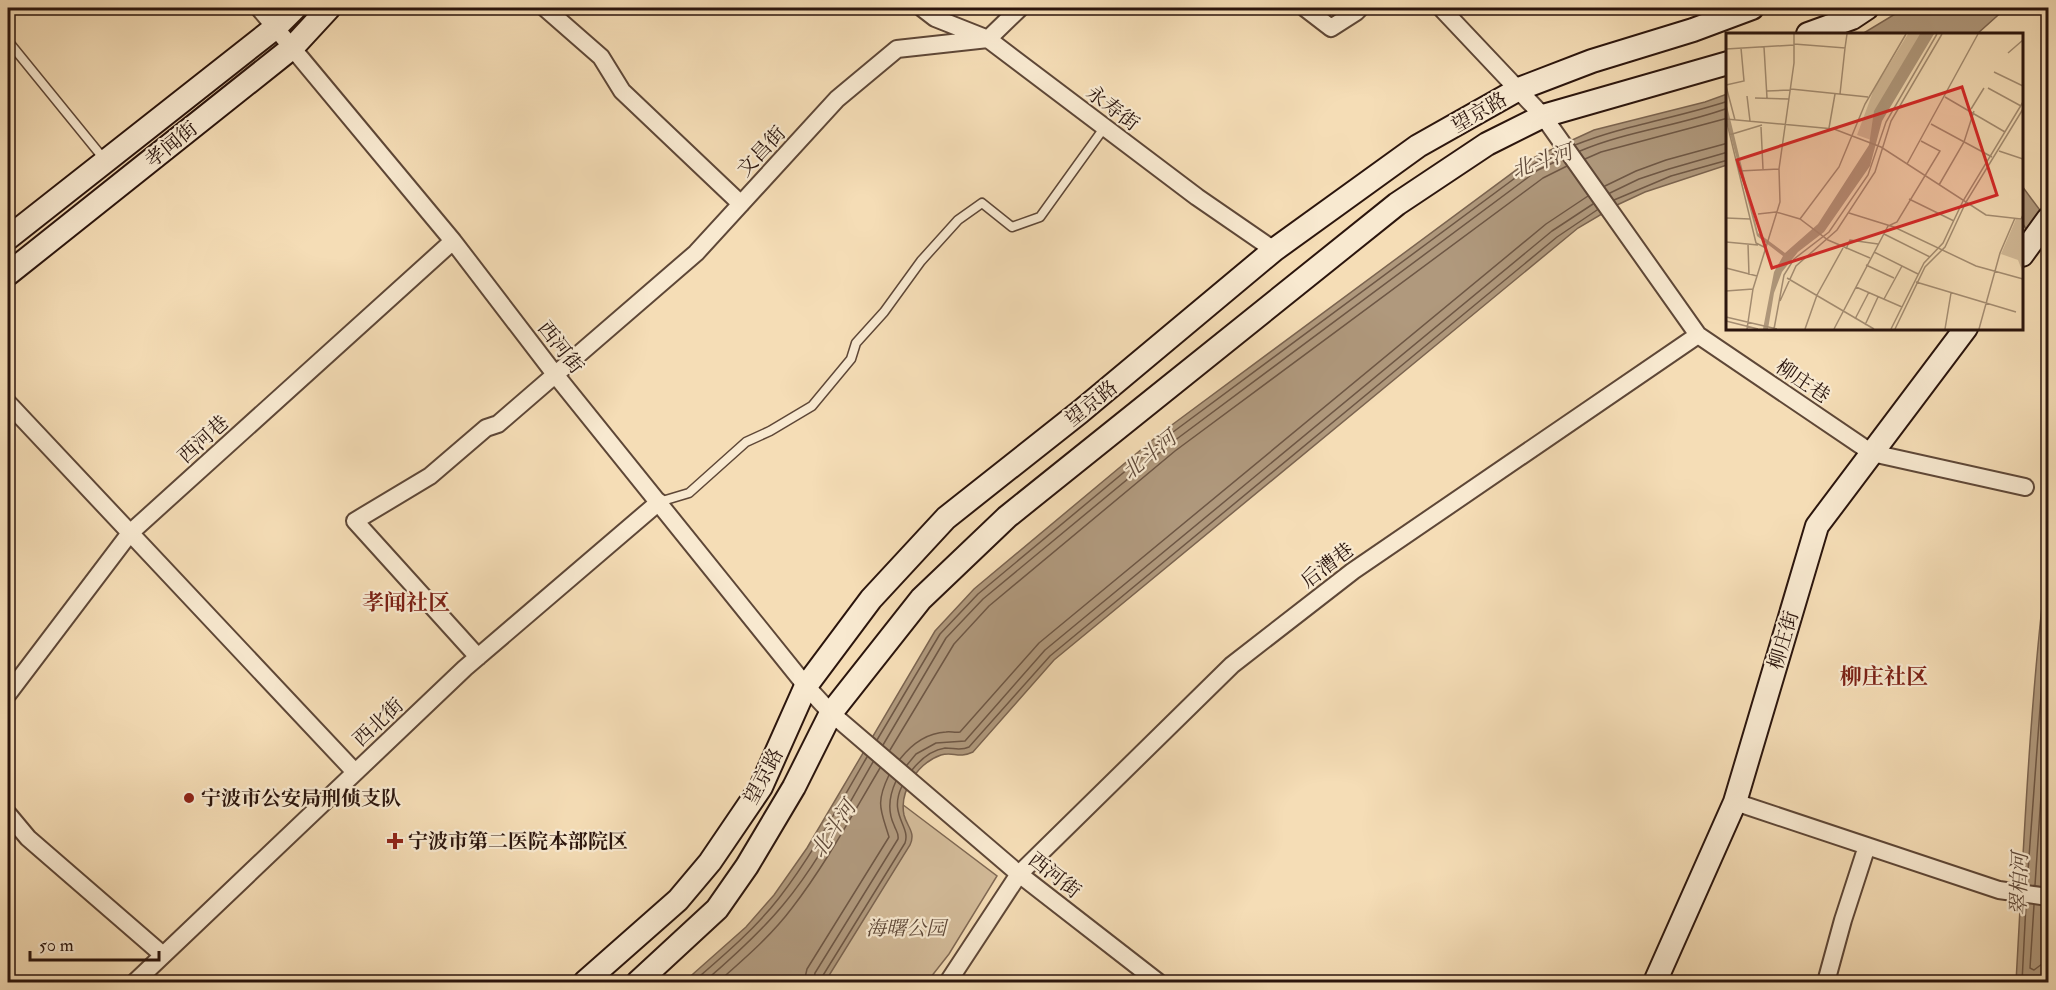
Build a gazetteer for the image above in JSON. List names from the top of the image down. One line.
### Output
{"streets":{"main road":["望京路","孝闻街","柳庄街"],"street":["永寿街","文昌街","西河街","柳庄巷","西河巷","后漕巷","西北街"]},"crossings":[["永寿街","望京路"],["永寿街","文昌街"],["望京路","西河街"],["望京路","柳庄巷"],["孝闻街","西河街"],["文昌街","西河街"],["文昌街","西北街"],["西河街","西河巷"],["西河街","后漕巷"],["西河街","西北街"],["柳庄巷","后漕巷"],["柳庄巷","柳庄街"]],"districts":["孝闻社区","柳庄社区"],"water":["北斗河","翠柏河"],"parks":["海曙公园"],"places":{"other":["宁波市公安局刑侦支队"],"health":["宁波市第二医院本部院区"]},"scale_bar":"50 m"}
